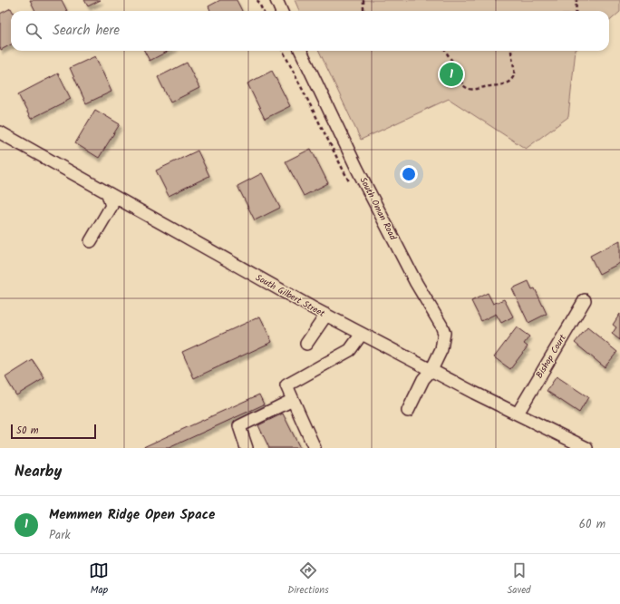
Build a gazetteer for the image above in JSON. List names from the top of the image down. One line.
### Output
{"streets":{"street":["South Oman Road","South Gilbert Street","Bishop Court"]},"crossings":[["South Oman Road","South Gilbert Street"],["South Gilbert Street","Bishop Court"]],"scale_bar":"50 m","page":{"search":"Search here","pins":"1","scale":"50 m","heading":"Nearby","list":[{"mark":"1","name":"Memmen Ridge Open Space","note":"Park","value":"60 m"}],"nav":["Map","Directions","Saved"]}}
